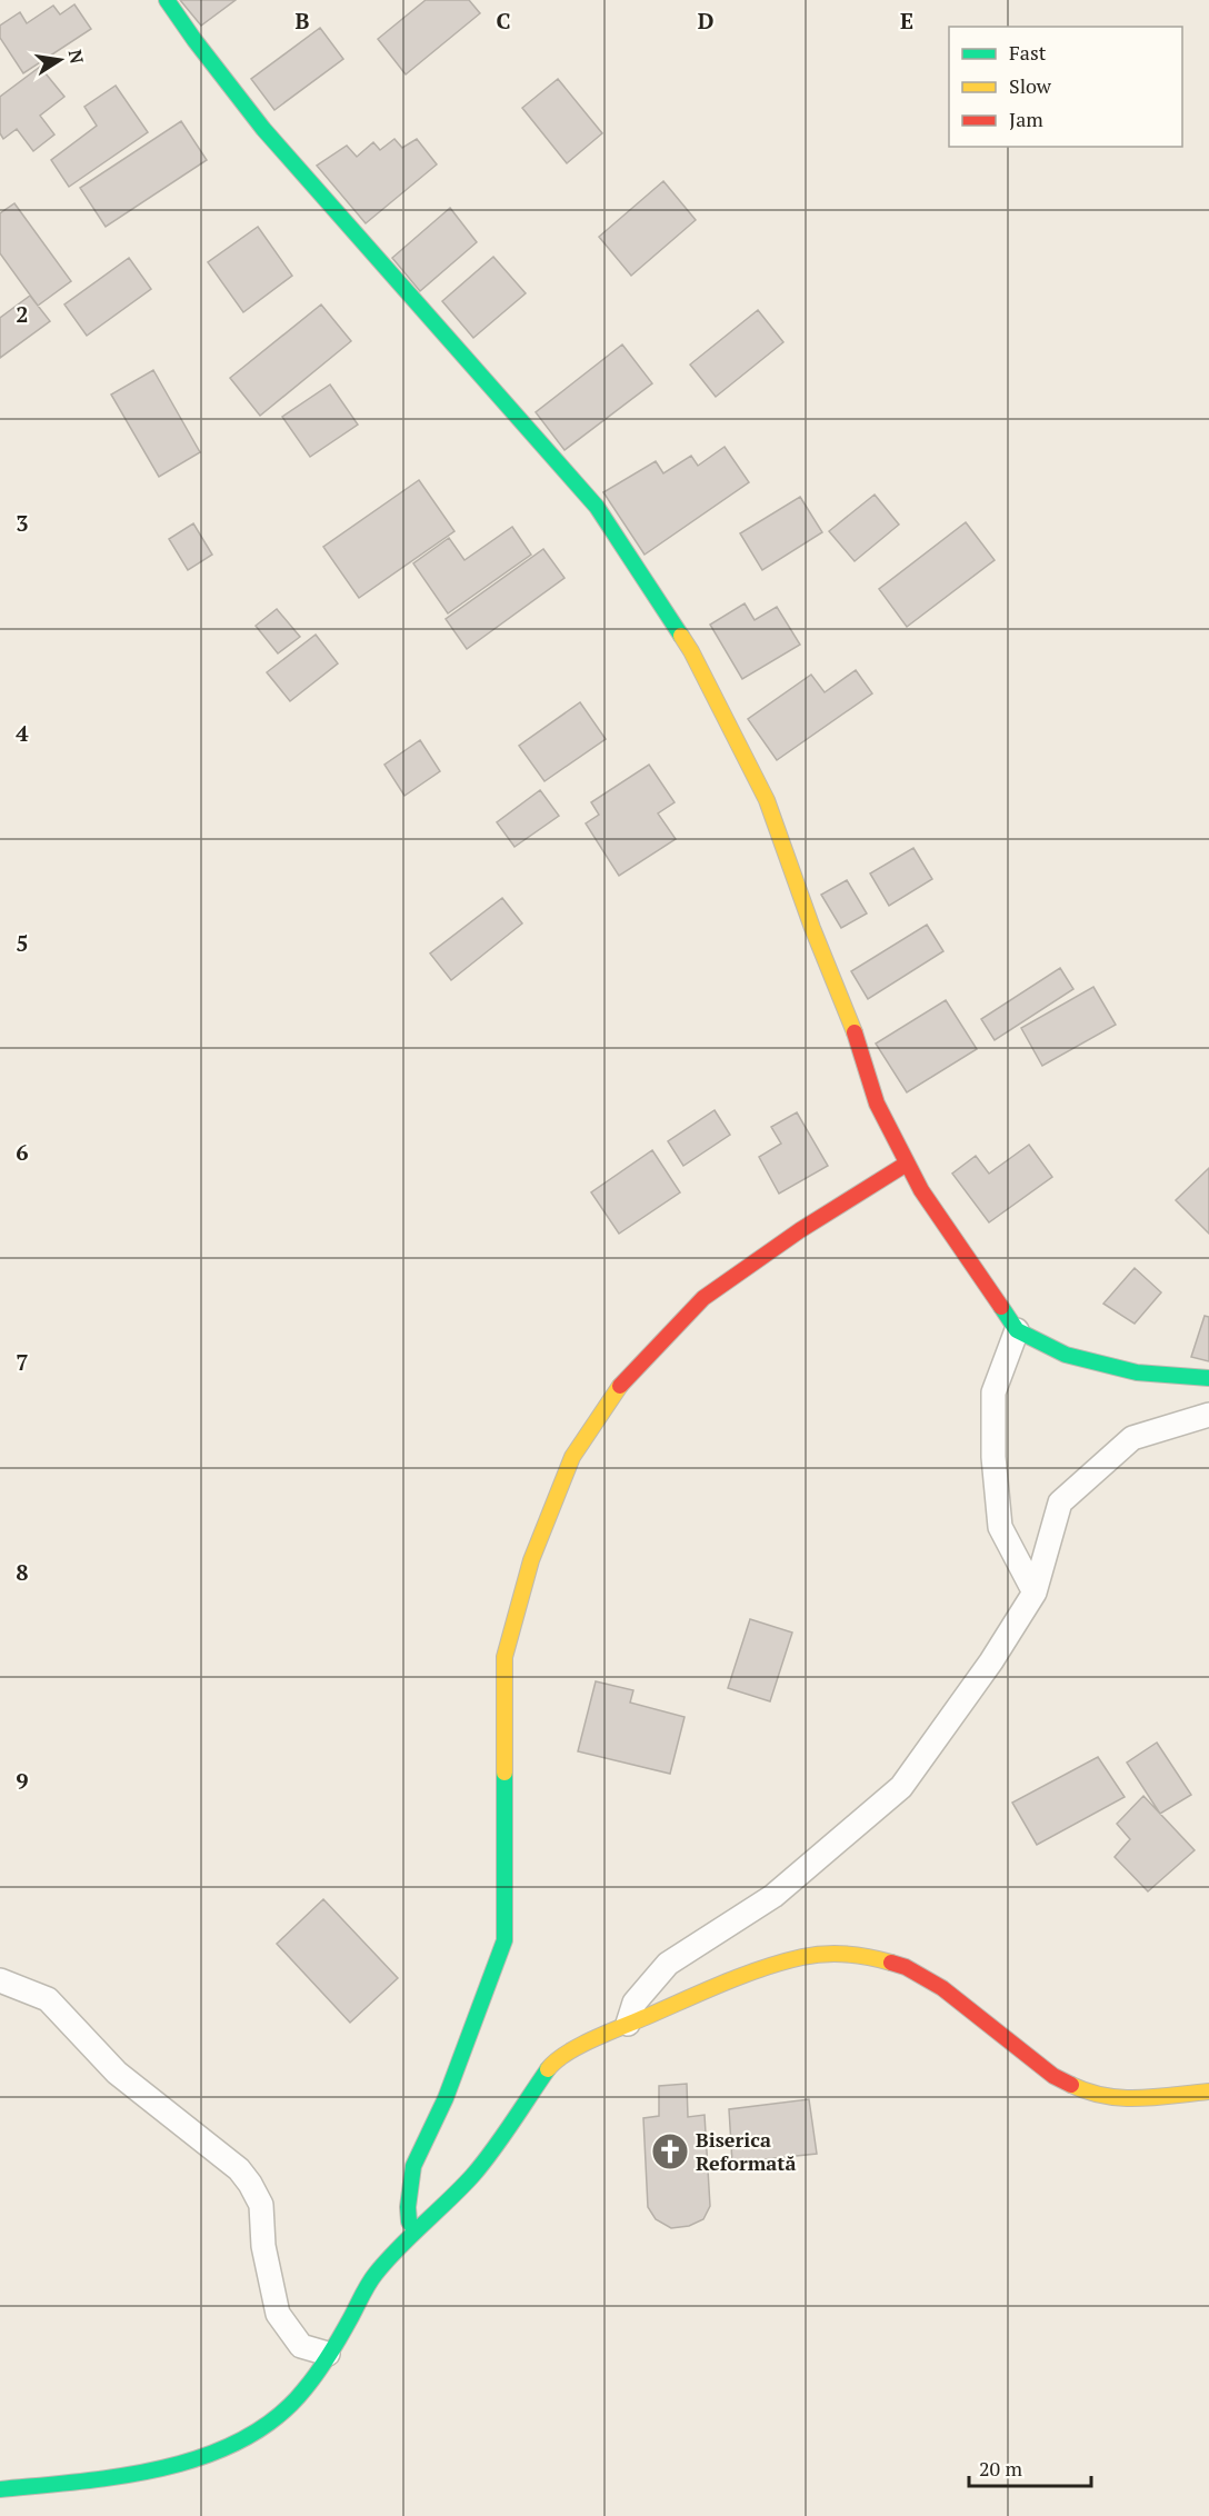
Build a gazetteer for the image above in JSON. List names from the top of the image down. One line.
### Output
{"places":{"church":["Biserica Reformată"]},"legend":["Fast","Slow","Jam"],"scale_bar":"20 m","north":"right","grid":{"columns":["B","C","D","E"],"rows":["2","3","4","5","6","7","8","9"]}}
